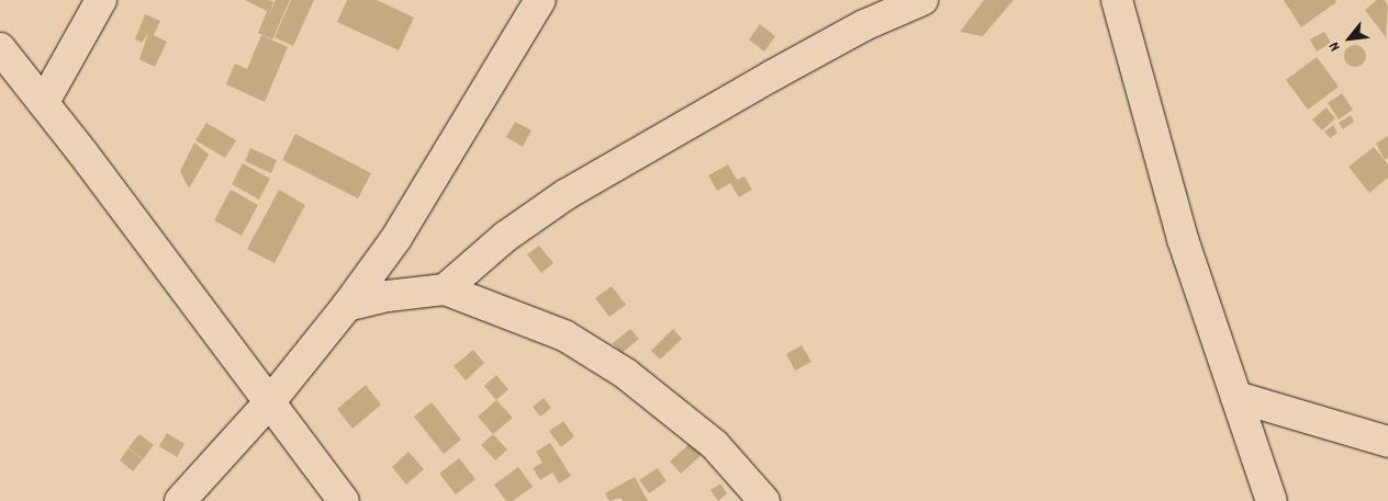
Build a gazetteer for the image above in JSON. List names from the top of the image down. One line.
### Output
{"north":"bottom left"}
